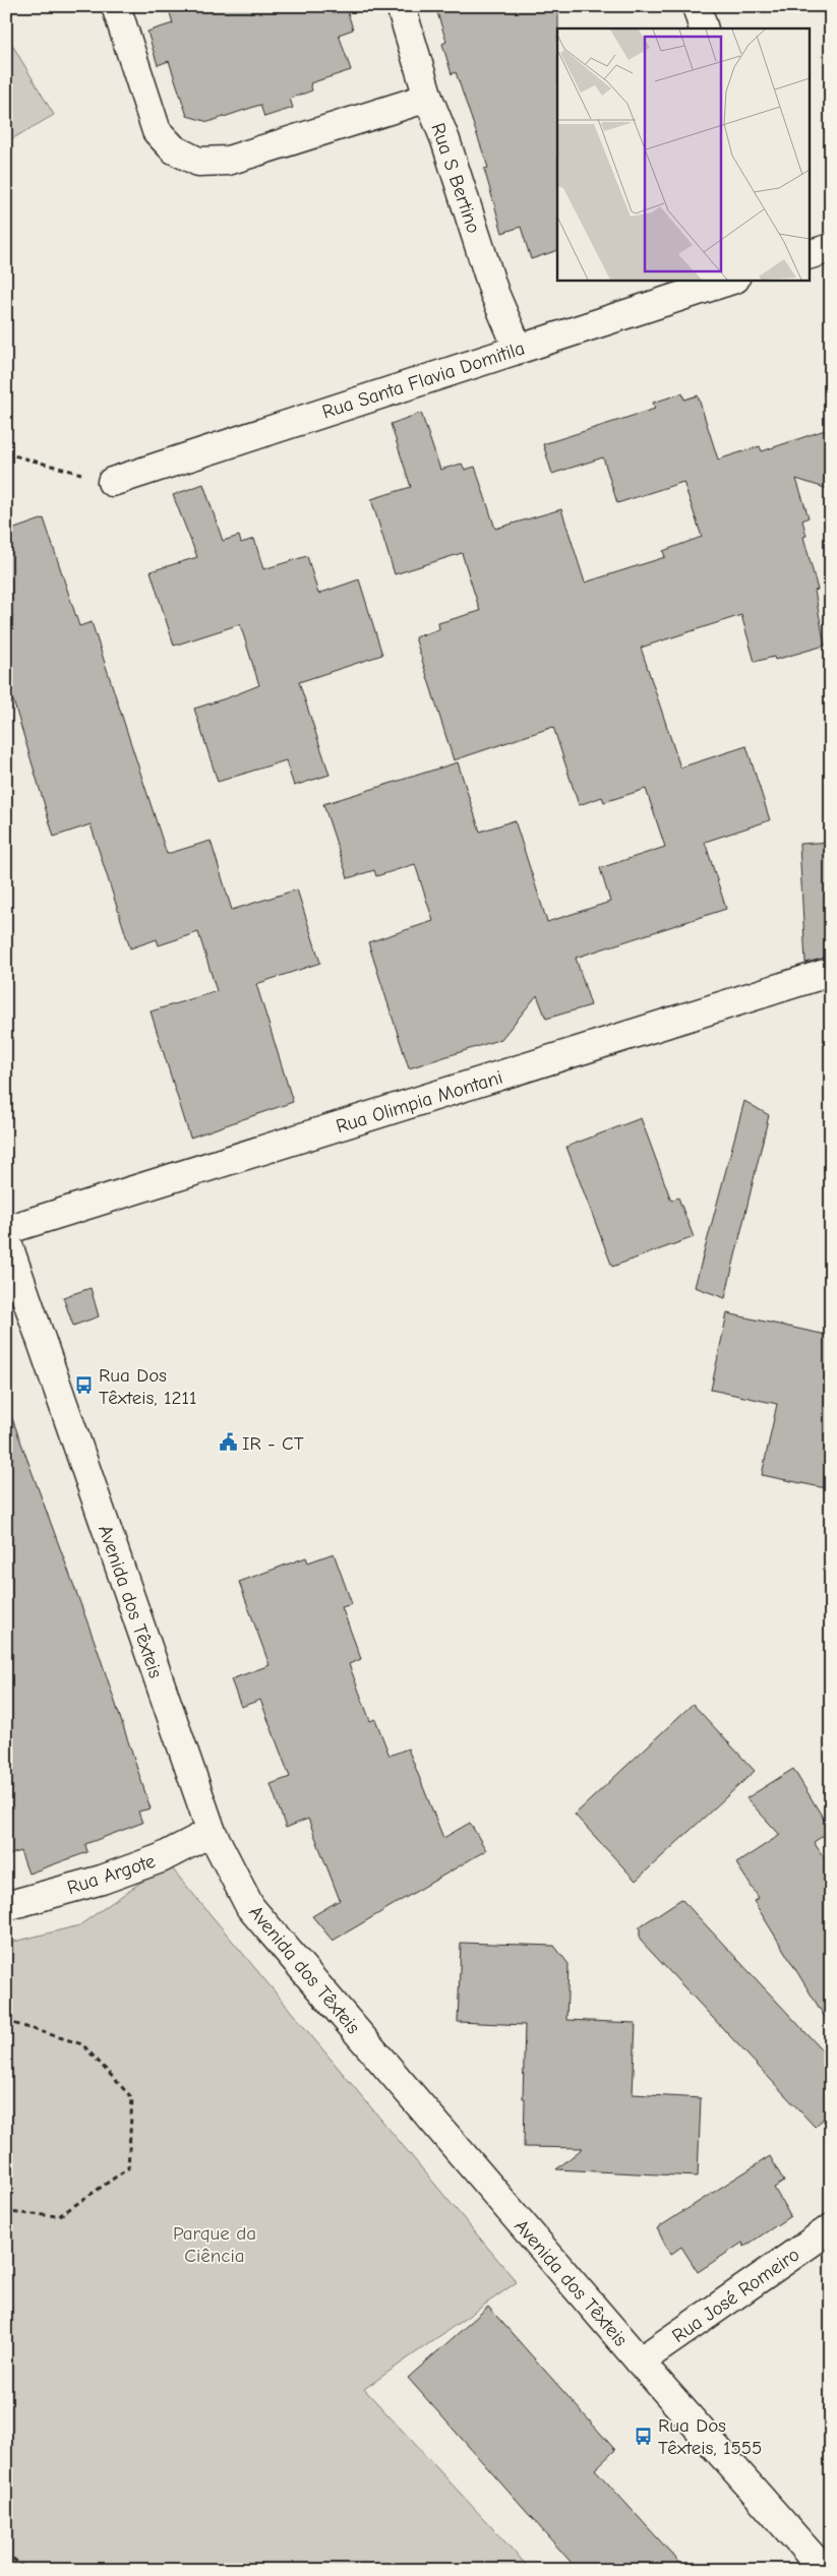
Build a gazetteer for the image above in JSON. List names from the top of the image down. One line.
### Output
{"streets":{"street":["Rua S Bertino","Rua Santa Flavia Domitila","Rua Olimpia Montani","Avenida dos Têxteis","Rua Argote","Rua José Romeiro"]},"crossings":[["Rua S Bertino","Rua Santa Flavia Domitila"],["Avenida dos Têxteis","Rua Argote"],["Avenida dos Têxteis","Rua José Romeiro"]],"parks":["Parque da Ciência"],"places":{"bus stop":["Rua Dos Têxteis, 1211","Rua Dos Têxteis, 1555"],"public building":["IR - CT"]}}
